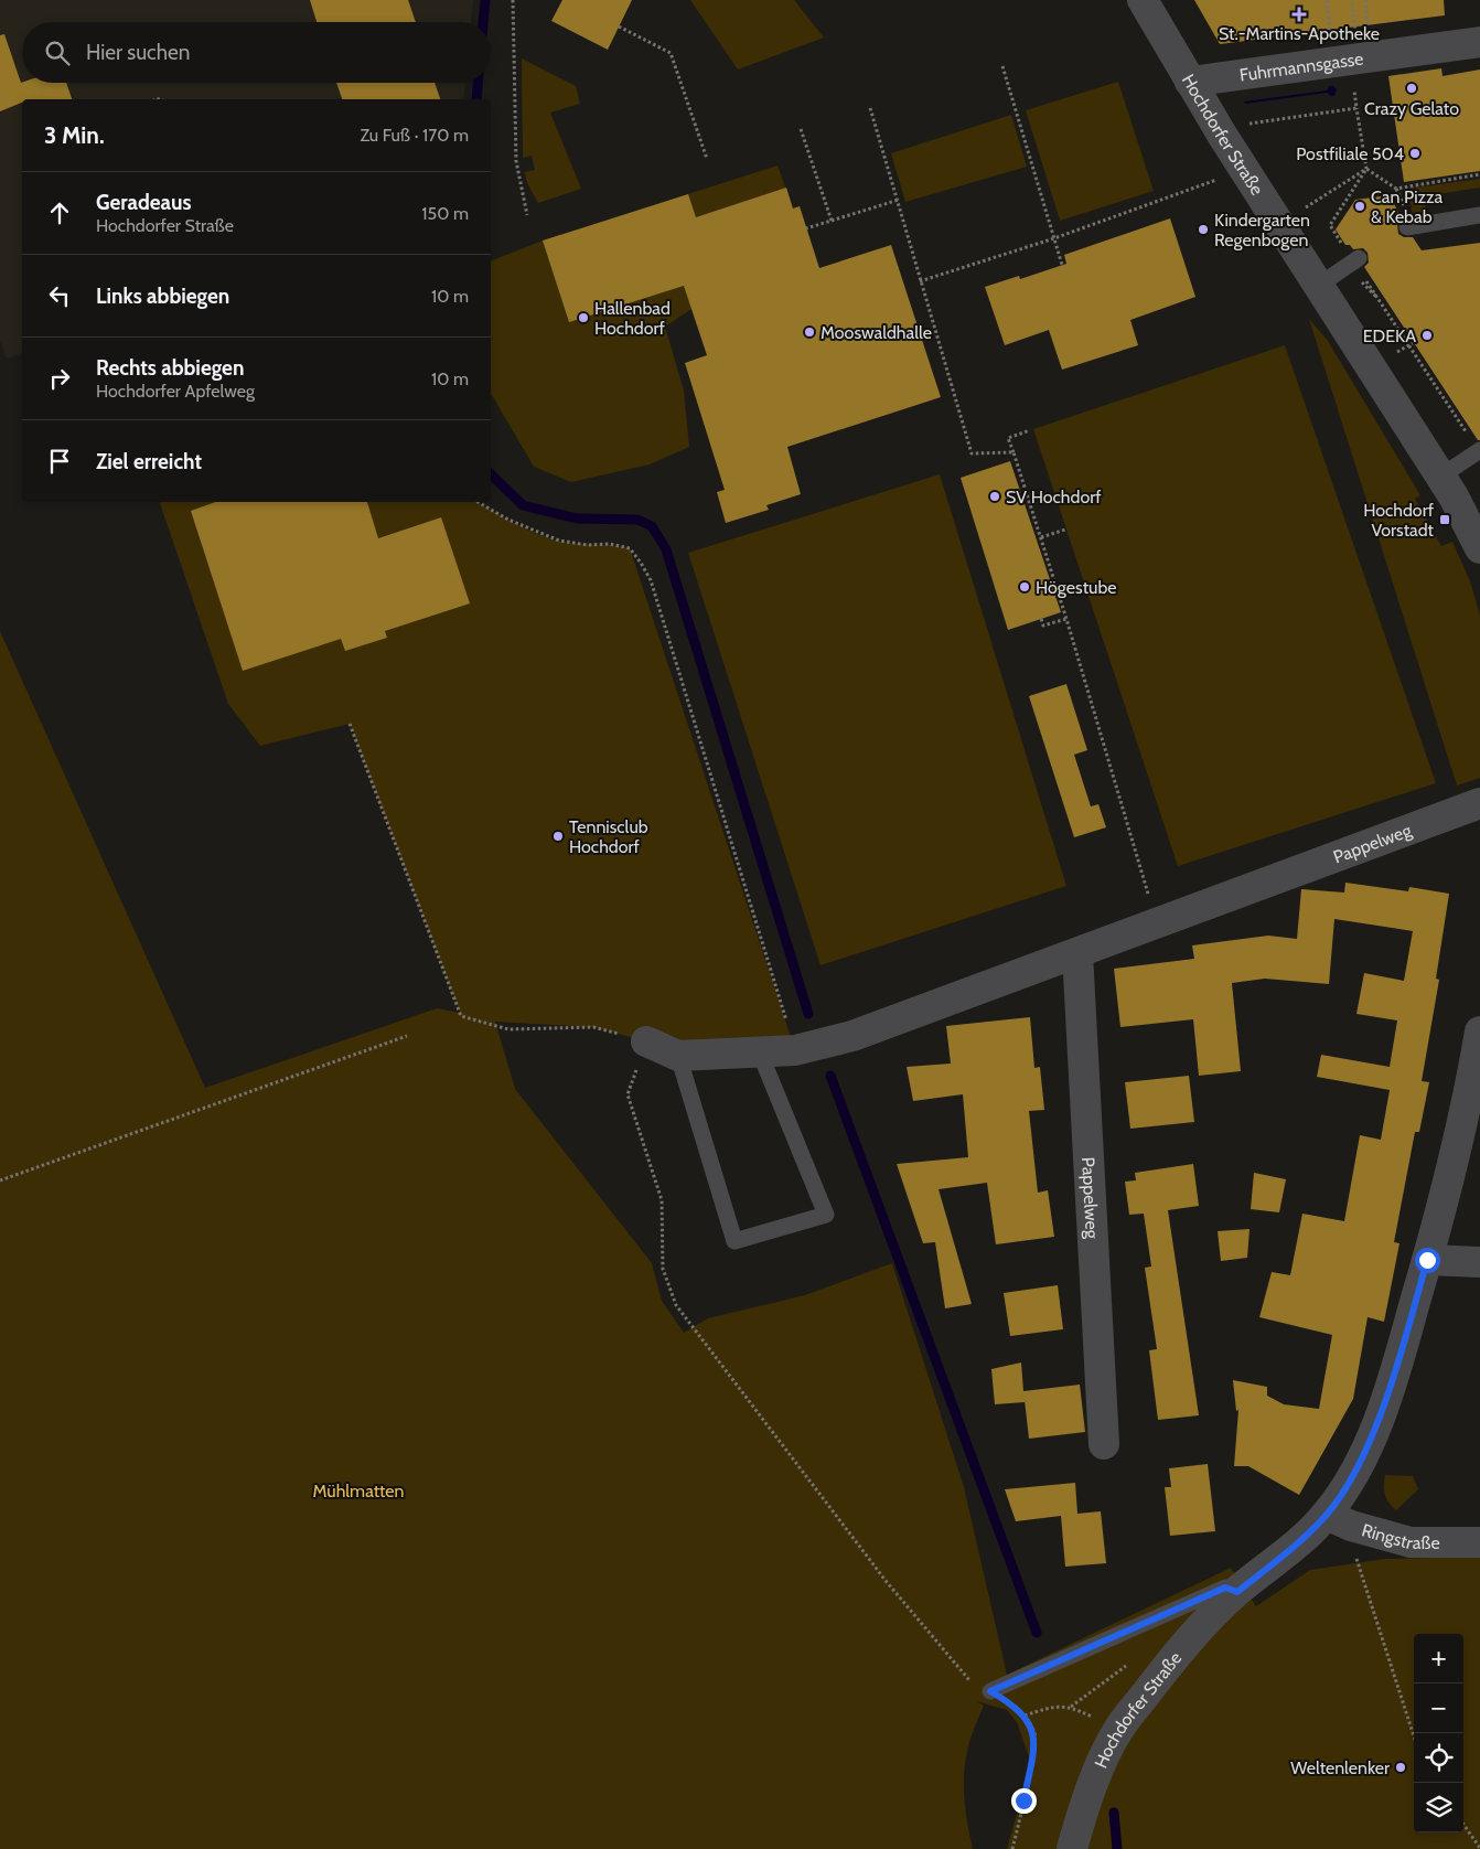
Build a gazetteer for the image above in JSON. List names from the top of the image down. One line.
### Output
{"streets":{"street":["Fuhrmannsgasse","Hochdorfer Straße","Pappelweg","Ringstraße"]},"crossings":[["Fuhrmannsgasse","Hochdorfer Straße"],["Hochdorfer Straße","Ringstraße"]],"parks":["Mühlmatten"],"places":{"health":["St.-Martins-Apotheke"],"other":["Crazy Gelato","Postfiliale 504","Can Pizza & Kebab","Kindergarten Regenbogen","Hallenbad Hochdorf","Mooswaldhalle","EDEKA","SV Hochdorf","Högestube","Tennisclub Hochdorf","Weltenlenker"],"transit":["Hochdorf Vorstadt"]},"page":{"search":"Hier suchen","heading":["3 Min.","Zu Fuß · 170 m"],"list":[["Geradeaus","Hochdorfer Straße","150 m"],["Links abbiegen","10 m"],["Rechts abbiegen","Hochdorfer Apfelweg","10 m"],"Ziel erreicht"],"map_buttons":["+","−"]}}
